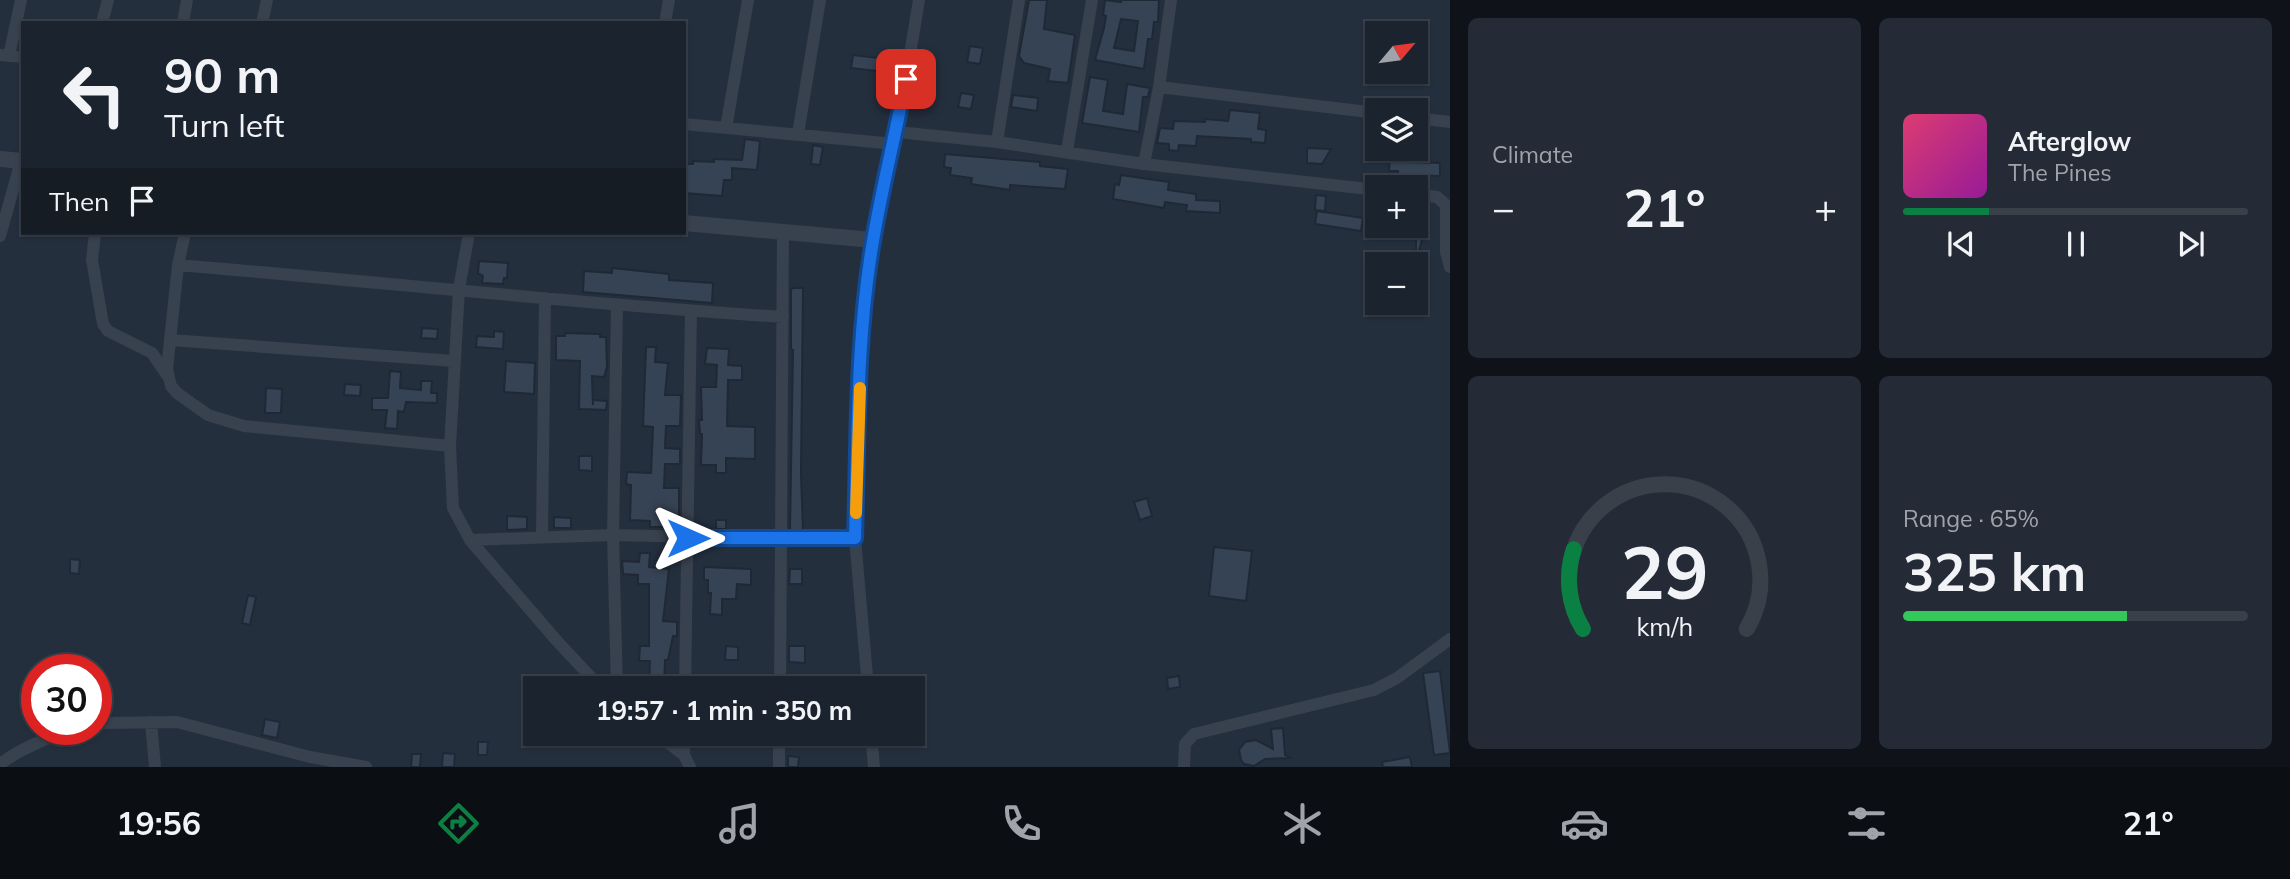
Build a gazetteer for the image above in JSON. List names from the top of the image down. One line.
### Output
{"north":"top right","page":{"tile":["Climate",["Range · 65%","325 km"]],"map_buttons":["+","−"],"turn":["90 m","Turn left"],"song":["Afterglow","The Pines"],"then":"Then","heat":["−","21°","+"],"limit":"30","trip":"19:57 · 1 min · 350 m","tabs":["19:56","21°"],"gauge":["29","km/h"]}}
